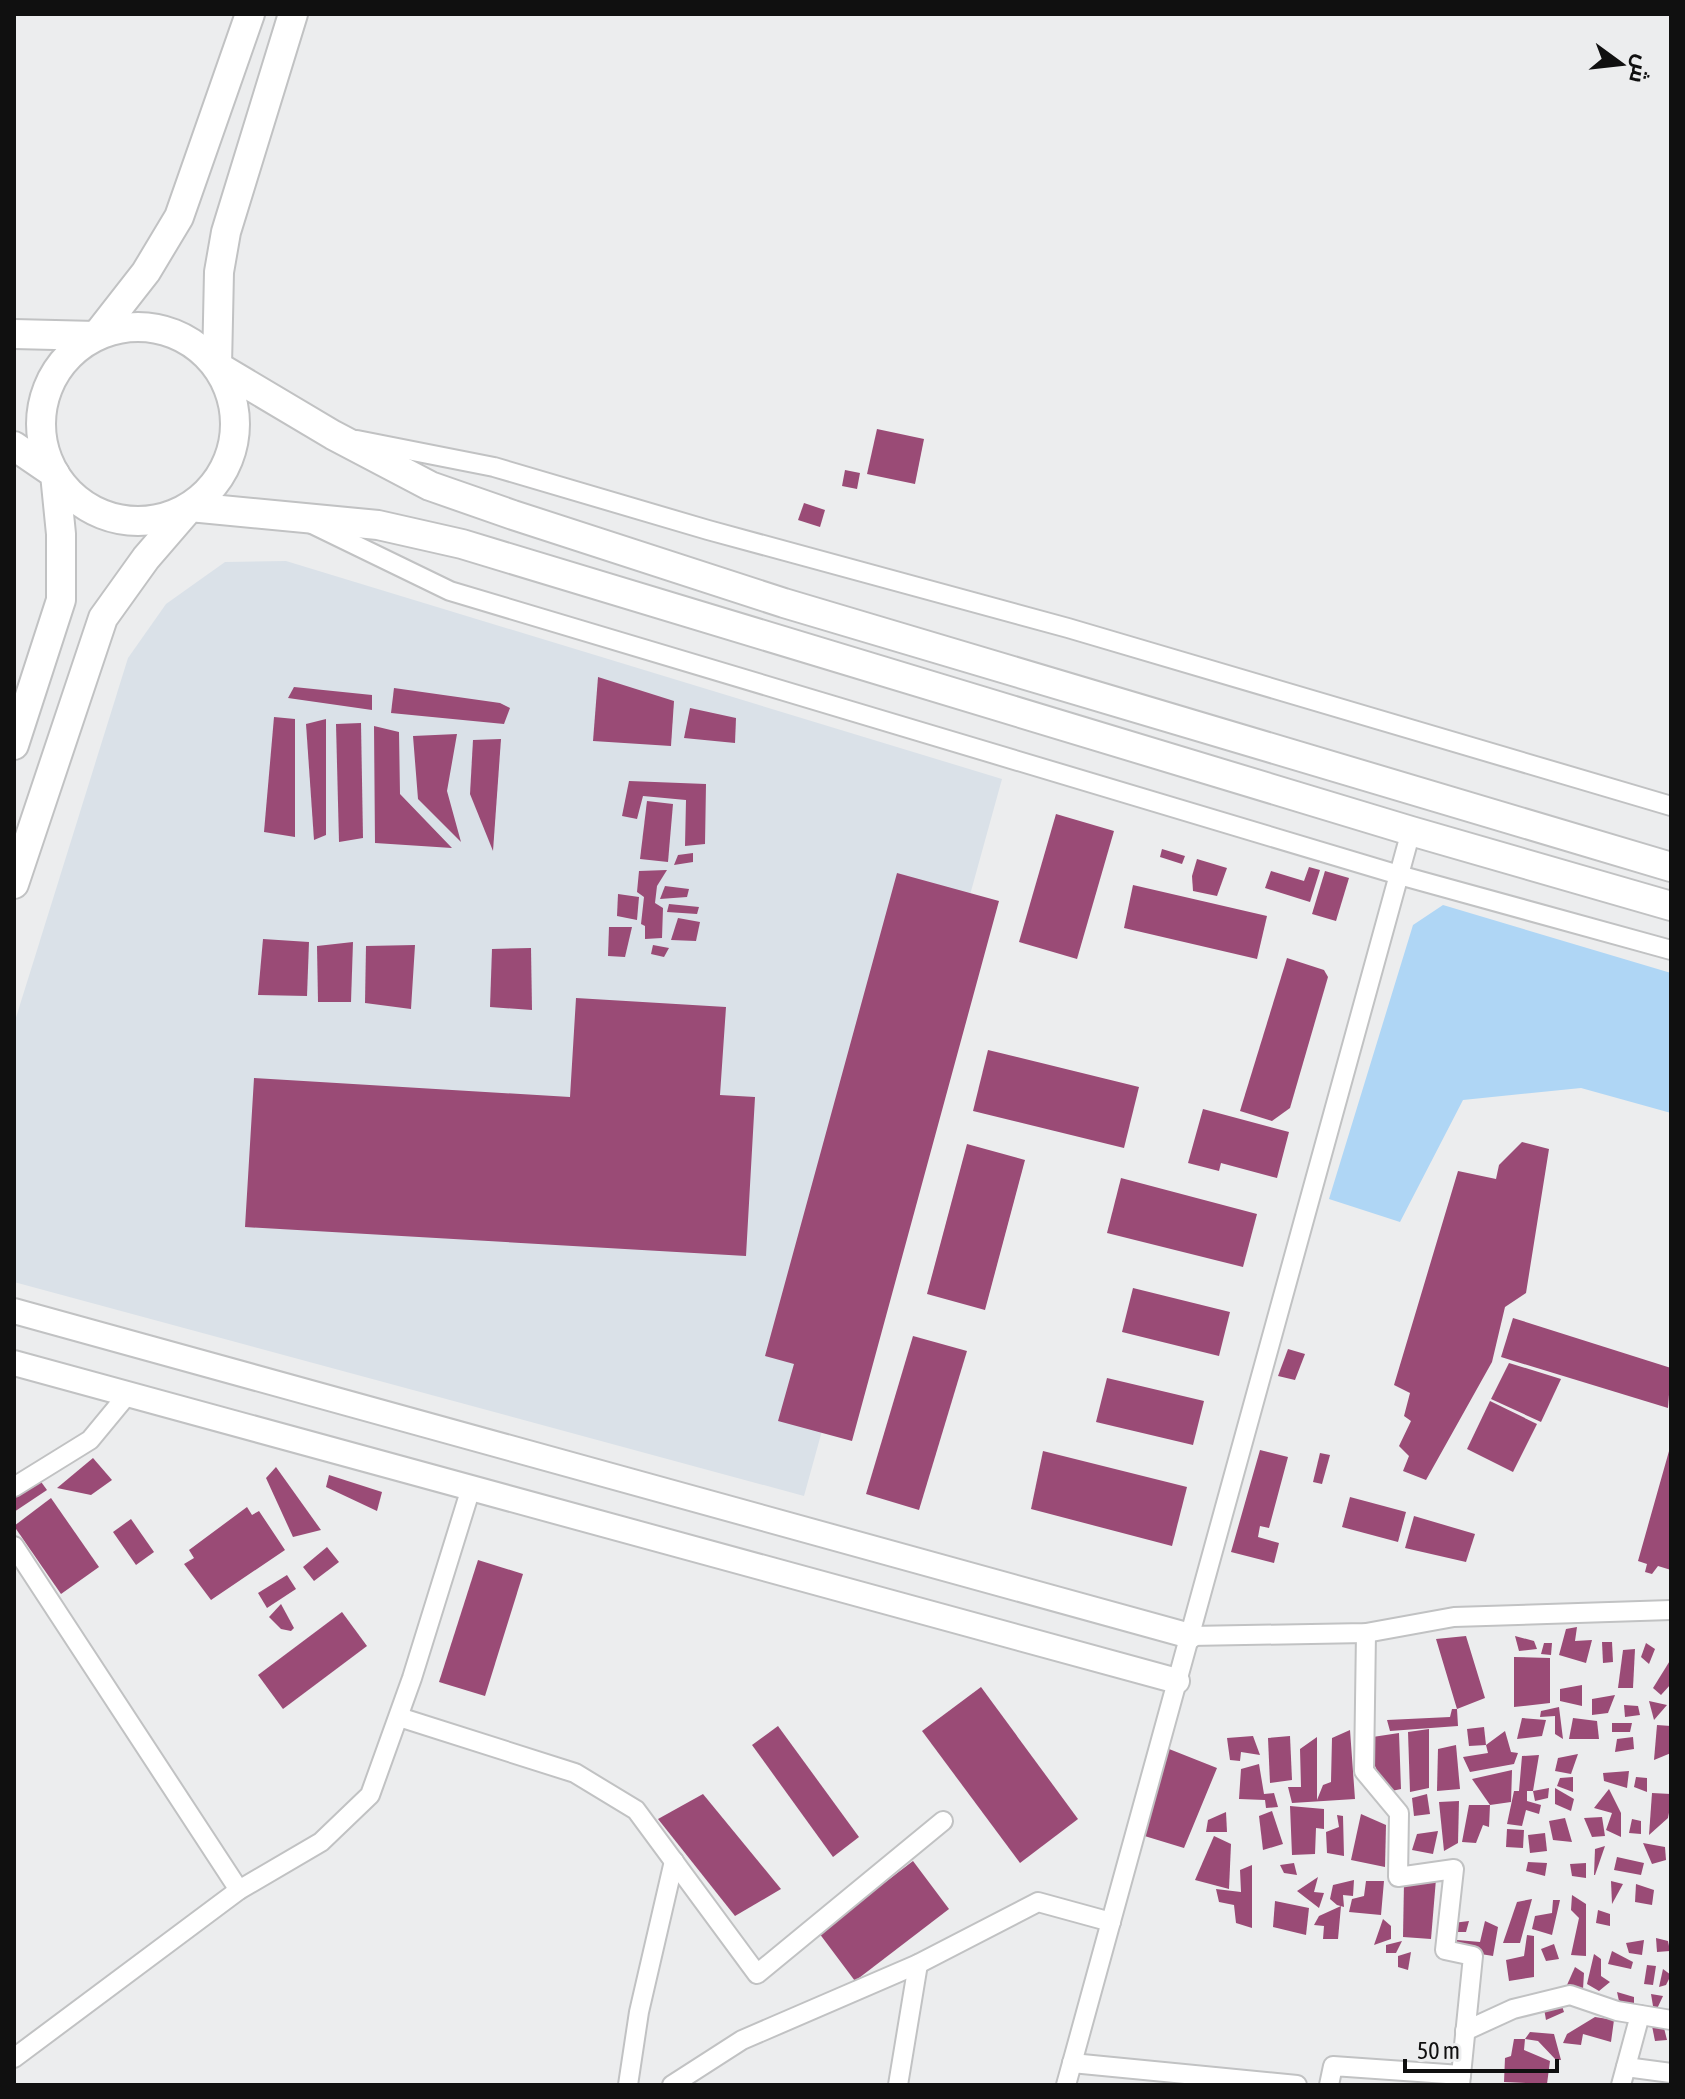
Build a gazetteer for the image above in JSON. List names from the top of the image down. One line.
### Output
{"scale_bar":"50 m","north":"right"}
